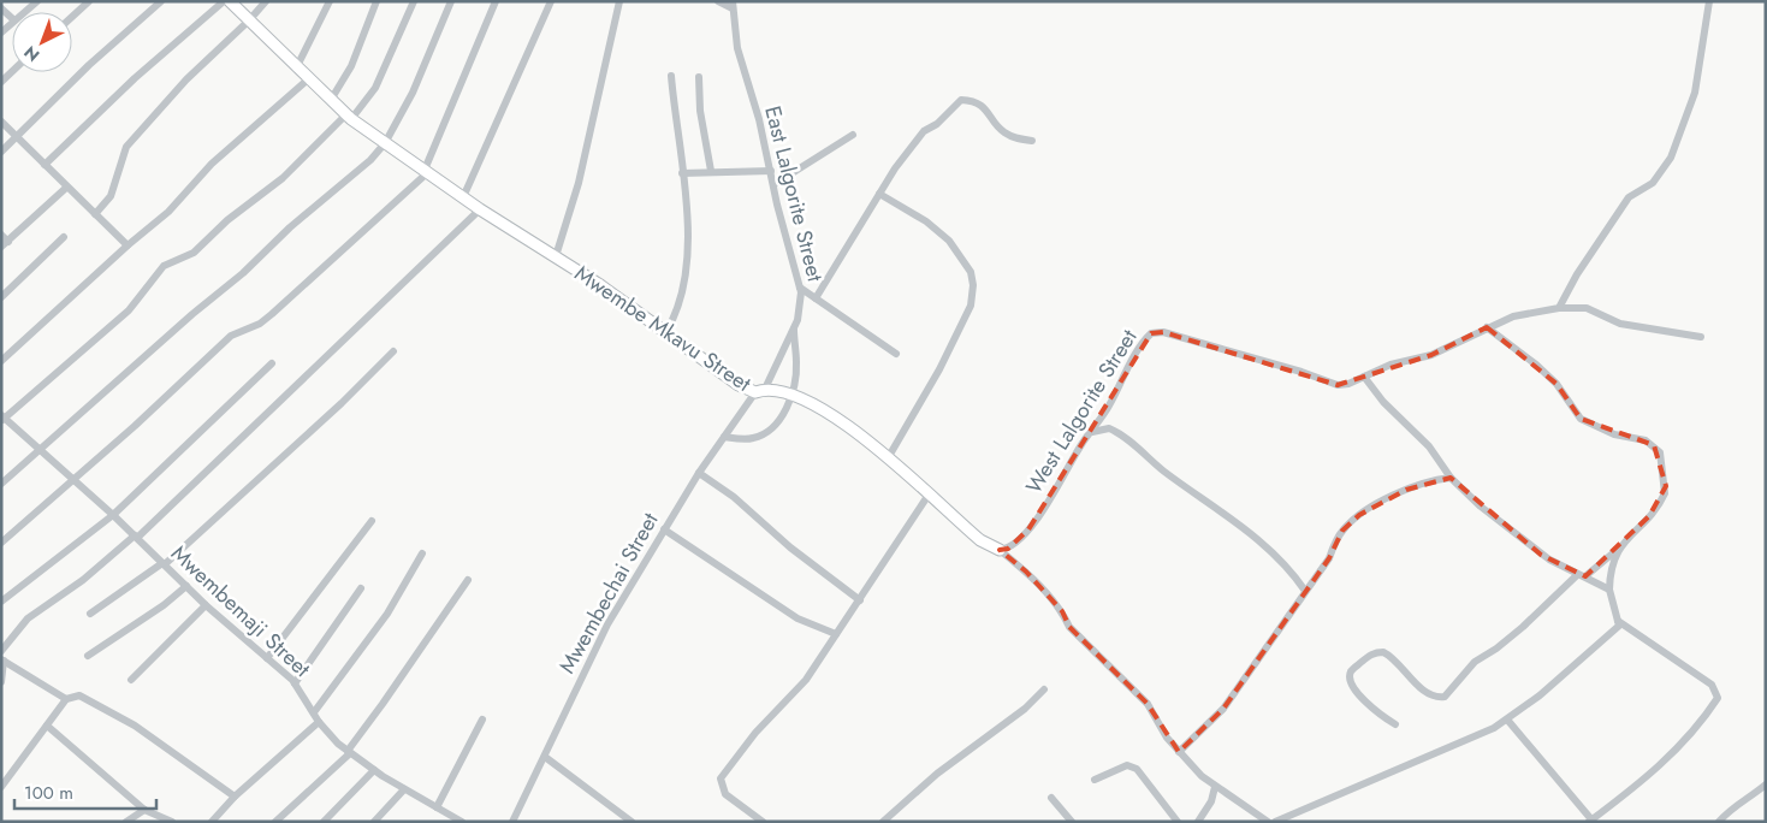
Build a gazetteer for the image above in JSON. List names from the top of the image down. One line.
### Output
{"streets":{"street":["East Lalgorite Street","Mwembe Mkavu Street","West Lalgorite Street","Mwembechai Street","Mwembemaji Street"]},"crossings":[["East Lalgorite Street","Mwembe Mkavu Street"],["East Lalgorite Street","Mwembechai Street"],["Mwembe Mkavu Street","West Lalgorite Street"],["Mwembe Mkavu Street","Mwembechai Street"]],"scale_bar":"100 m","north":"bottom left"}
